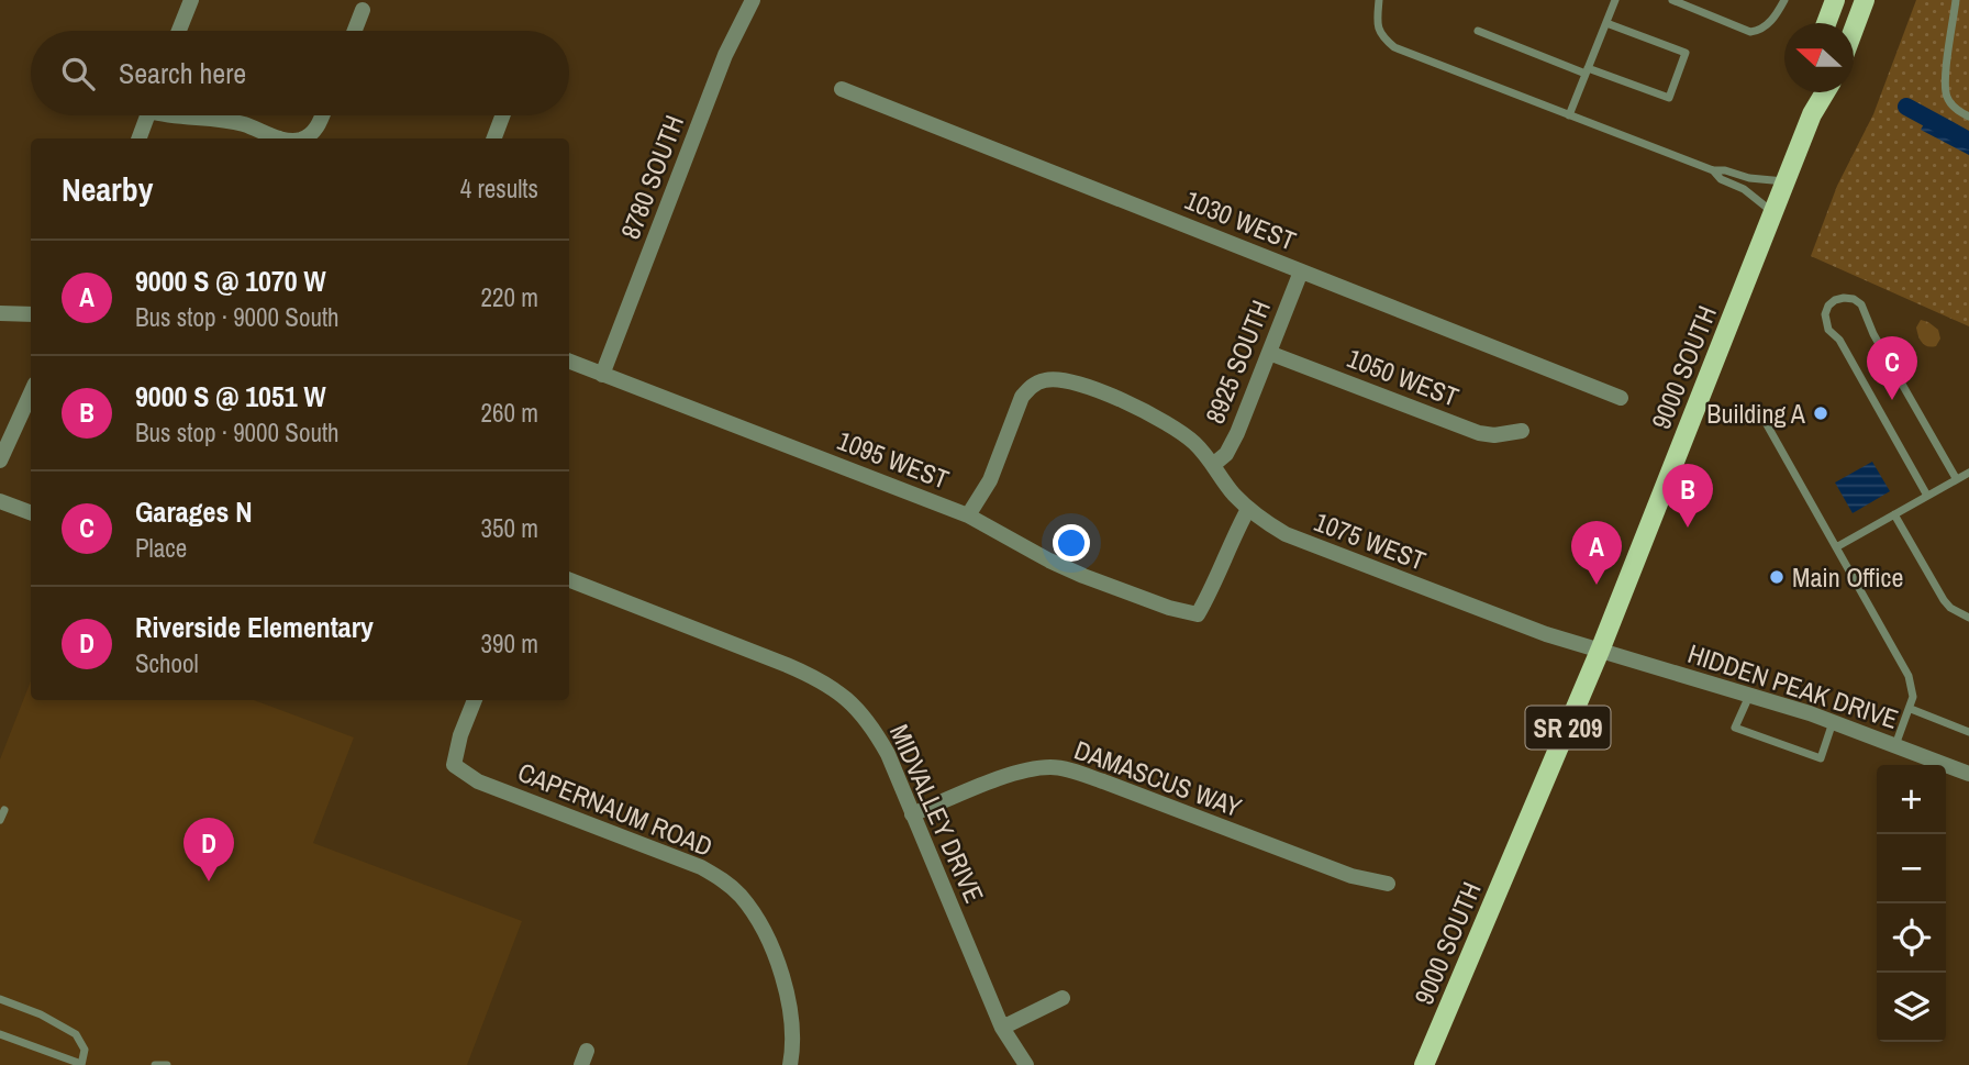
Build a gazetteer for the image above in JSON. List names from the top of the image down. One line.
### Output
{"streets":{"main road":["9000 SOUTH","SR 209"],"street":["8780 SOUTH","1030 WEST","8925 SOUTH","1050 WEST","1095 WEST","1075 WEST","HIDDEN PEAK DRIVE","DAMASCUS WAY","CAPERNAUM ROAD","MIDVALLEY DRIVE"]},"crossings":[["8780 SOUTH","1095 WEST"],["1030 WEST","8925 SOUTH"],["8925 SOUTH","1050 WEST"],["8925 SOUTH","1075 WEST"],["9000 SOUTH","1075 WEST"],["9000 SOUTH","HIDDEN PEAK DRIVE"],["1095 WEST","1075 WEST"],["1075 WEST","HIDDEN PEAK DRIVE"],["DAMASCUS WAY","MIDVALLEY DRIVE"]],"places":["Building A","Main Office"],"north":"left","page":{"search":"Search here","heading":["Nearby","4 results"],"list":[{"mark":"A","name":"9000 S @ 1070 W","note":"Bus stop · 9000 South","value":"220 m"},{"mark":"B","name":"9000 S @ 1051 W","note":"Bus stop · 9000 South","value":"260 m"},{"mark":"C","name":"Garages N","note":"Place","value":"350 m"},{"mark":"D","name":"Riverside Elementary","note":"School","value":"390 m"}],"pins":["C","B","A","D"],"map_buttons":["+","−"]}}
